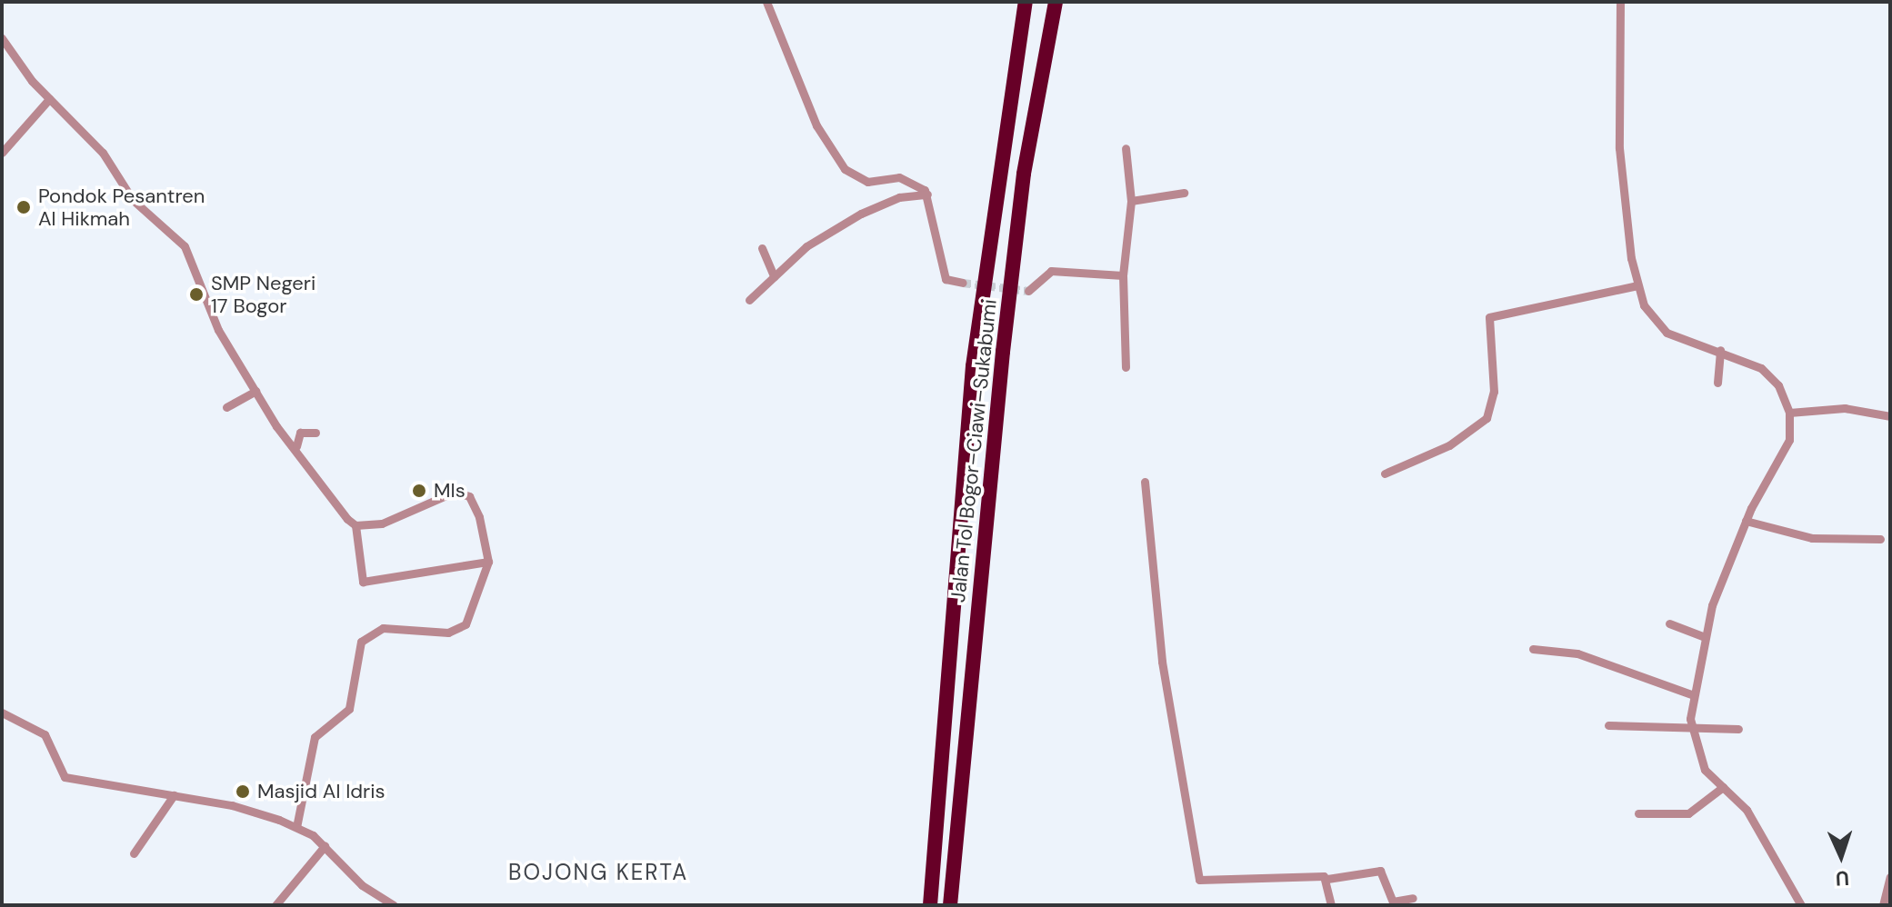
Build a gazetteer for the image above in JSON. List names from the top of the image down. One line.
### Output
{"streets":{"highway":["Jalan Tol Bogor–Ciawi–Sukabumi"]},"districts":["BOJONG KERTA"],"places":["Pondok Pesantren Al Hikmah","SMP Negeri 17 Bogor","MIs","Masjid Al Idris"],"north":"bottom"}
